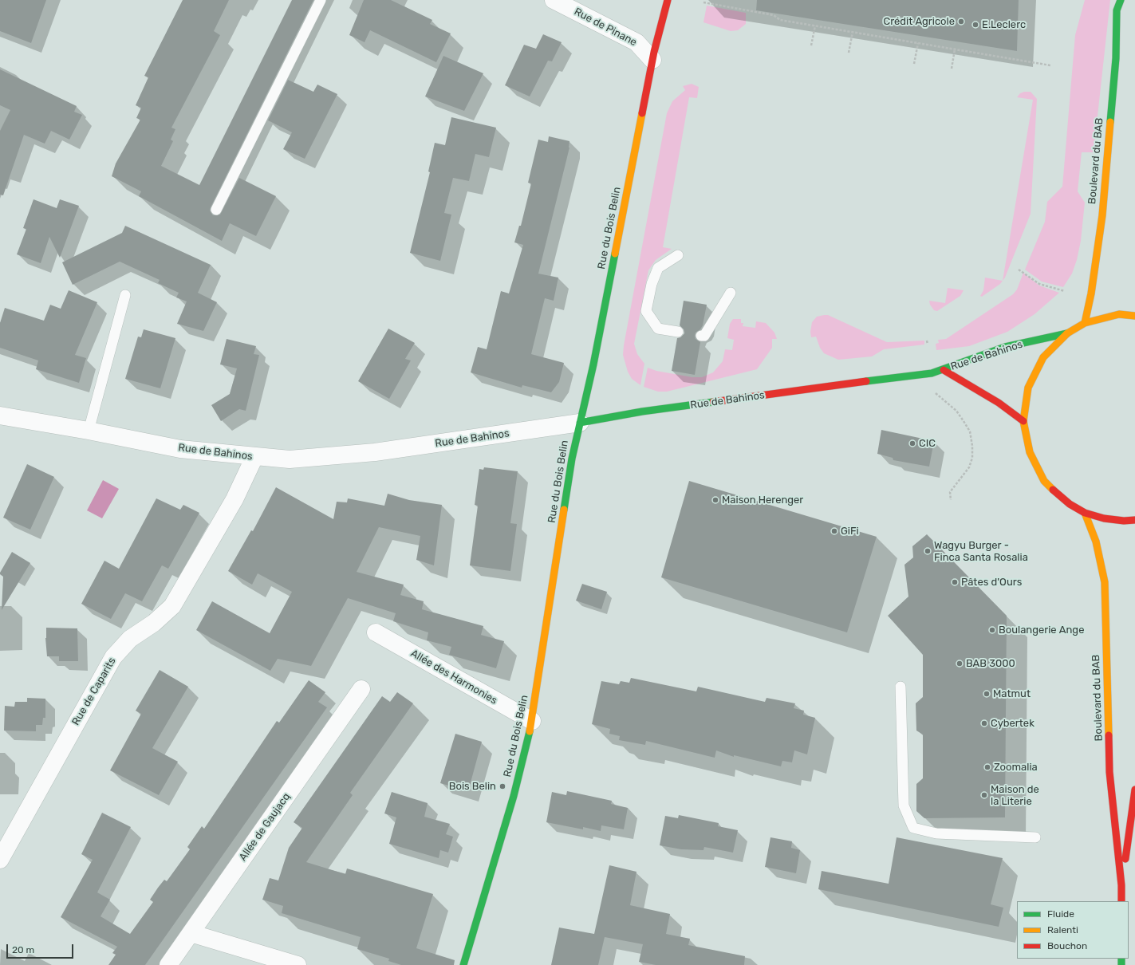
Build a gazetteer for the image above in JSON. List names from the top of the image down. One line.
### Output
{"streets":{"street":["Rue de Pinane","Boulevard du BAB","Rue du Bois Belin","Rue de Bahinos","Allée des Harmonies","Rue de Caparits","Allée de Gaujacq"]},"crossings":[["Rue de Pinane","Rue du Bois Belin"],["Rue du Bois Belin","Rue de Bahinos"],["Rue du Bois Belin","Allée des Harmonies"],["Rue de Bahinos","Rue de Caparits"]],"places":["Crédit Agricole","E.Leclerc","CIC","Maison Herenger","GiFi","Wagyu Burger - Finca Santa Rosalia","Pâtes d'Ours","Boulangerie Ange","BAB 3000","Matmut","Cybertek","Zoomalia","Bois Belin","Maison de la Literie"],"legend":["Fluide","Ralenti","Bouchon"],"scale_bar":"20 m"}
